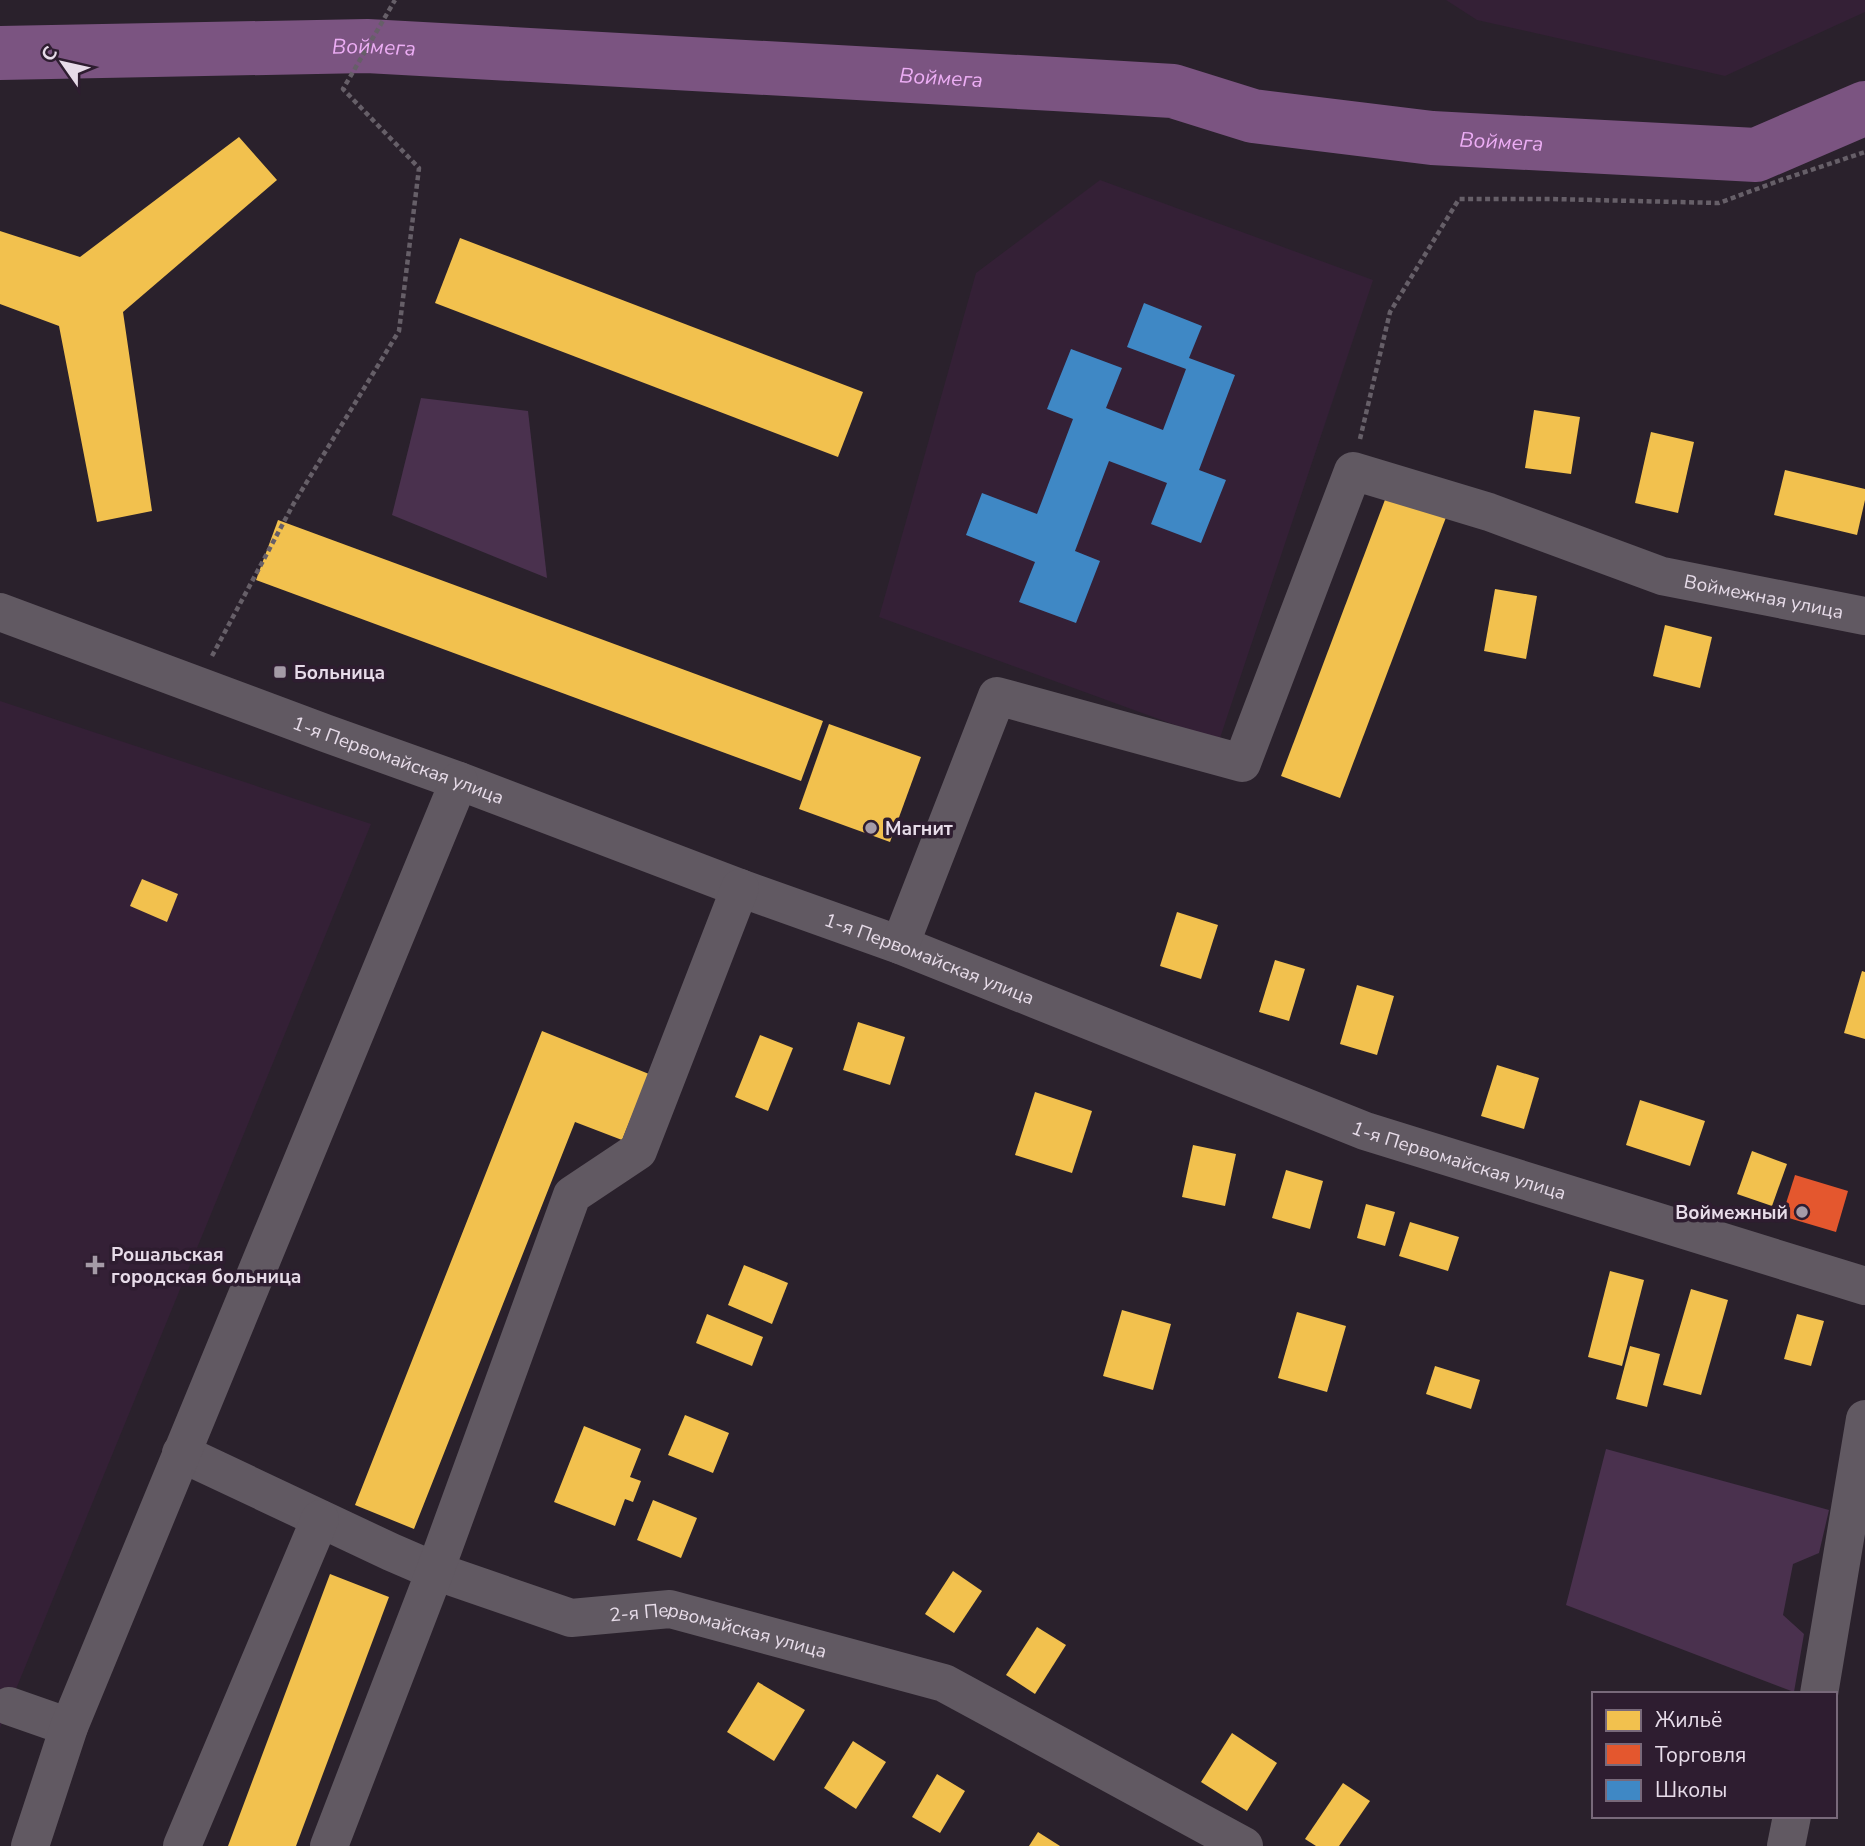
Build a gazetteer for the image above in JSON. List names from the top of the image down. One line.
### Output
{"streets":{"street":["Воймежная улица","1-я Первомайская улица","2-я Первомайская улица"]},"water":["Воймега"],"places":{"transit":["Больница"],"other":["Магнит","Воймежный"],"health":["Рошальская городская больница"]},"legend":["Жильё","Торговля","Школы"],"north":"top left"}
